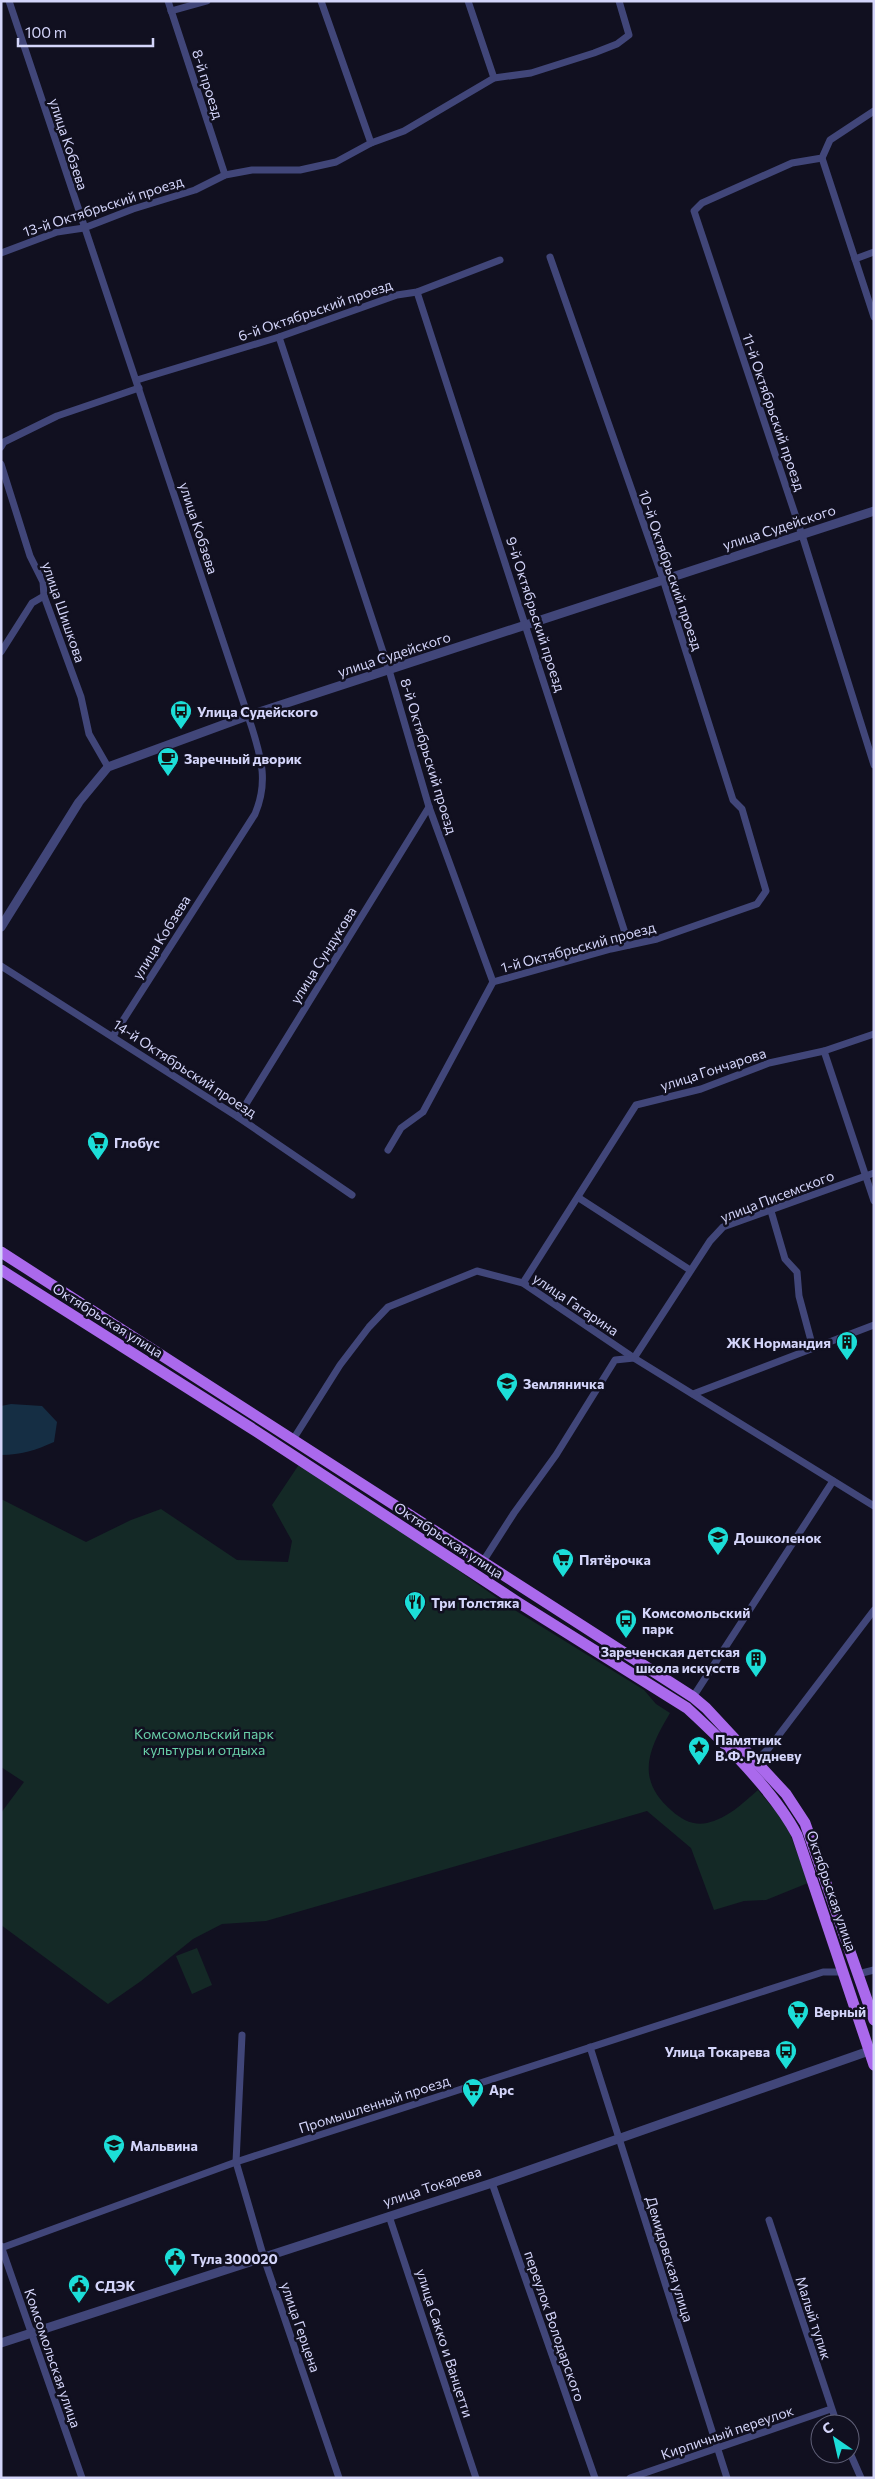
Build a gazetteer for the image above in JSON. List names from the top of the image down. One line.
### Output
{"streets":{"main road":["Октябрьская улица"],"street":["8-й проезд","улица Кобзева","13-й Октябрьский проезд","6-й Октябрьский проезд","11-й Октябрьский проезд","улица Судейского","10-й Октябрьский проезд","улица Шишкова","9-й Октябрьский проезд","8-й Октябрьский проезд","1-й Октябрьский проезд","улица Сундукова","14-й Октябрьский проезд","улица Гончарова","улица Писемского","улица Гагарина","Промышленный проезд","улица Токарева","Демидовская улица","Малый тупик","переулок Володарского","улица Герцена","улица Сакко и Ванцетти","Комсомольская улица","Кирпичный переулок"]},"crossings":[["8-й проезд","13-й Октябрьский проезд"],["улица Кобзева","13-й Октябрьский проезд"],["улица Кобзева","6-й Октябрьский проезд"],["улица Кобзева","улица Судейского"],["улица Кобзева","14-й Октябрьский проезд"],["6-й Октябрьский проезд","9-й Октябрьский проезд"],["6-й Октябрьский проезд","8-й Октябрьский проезд"],["11-й Октябрьский проезд","улица Судейского"],["улица Судейского","10-й Октябрьский проезд"],["улица Судейского","улица Шишкова"],["улица Судейского","9-й Октябрьский проезд"],["улица Судейского","8-й Октябрьский проезд"],["10-й Октябрьский проезд","1-й Октябрьский проезд"],["9-й Октябрьский проезд","1-й Октябрьский проезд"],["8-й Октябрьский проезд","1-й Октябрьский проезд"],["8-й Октябрьский проезд","улица Сундукова"],["улица Сундукова","14-й Октябрьский проезд"],["улица Гончарова","улица Гагарина"],["улица Писемского","улица Гагарина"],["улица Гагарина","Октябрьская улица"],["Октябрьская улица","Промышленный проезд"],["Октябрьская улица","улица Токарева"],["Промышленный проезд","Демидовская улица"],["Промышленный проезд","улица Герцена"],["Промышленный проезд","Комсомольская улица"],["улица Токарева","Демидовская улица"],["улица Токарева","переулок Володарского"],["улица Токарева","улица Герцена"],["улица Токарева","улица Сакко и Ванцетти"],["улица Токарева","Комсомольская улица"],["Демидовская улица","Кирпичный переулок"],["Малый тупик","Кирпичный переулок"]],"parks":["Комсомольский парк культуры и отдыха"],"places":{"bus stop":["Улица Судейского","Комсомольский парк","Улица Токарева"],"cafe":["Заречный дворик"],"supermarket":["Глобус","Пятёрочка","Верный","Арс"],"building":["ЖК Нормандия","Зареченская детская школа искусств"],"school or university":["Земляничка","Дошколенок","Мальвина"],"restaurant":["Три Толстяка"],"place":["Памятник В.Ф. Рудневу"],"public building":["Тула 300020","СДЭК"]},"scale_bar":"100 m","north":"top left"}
